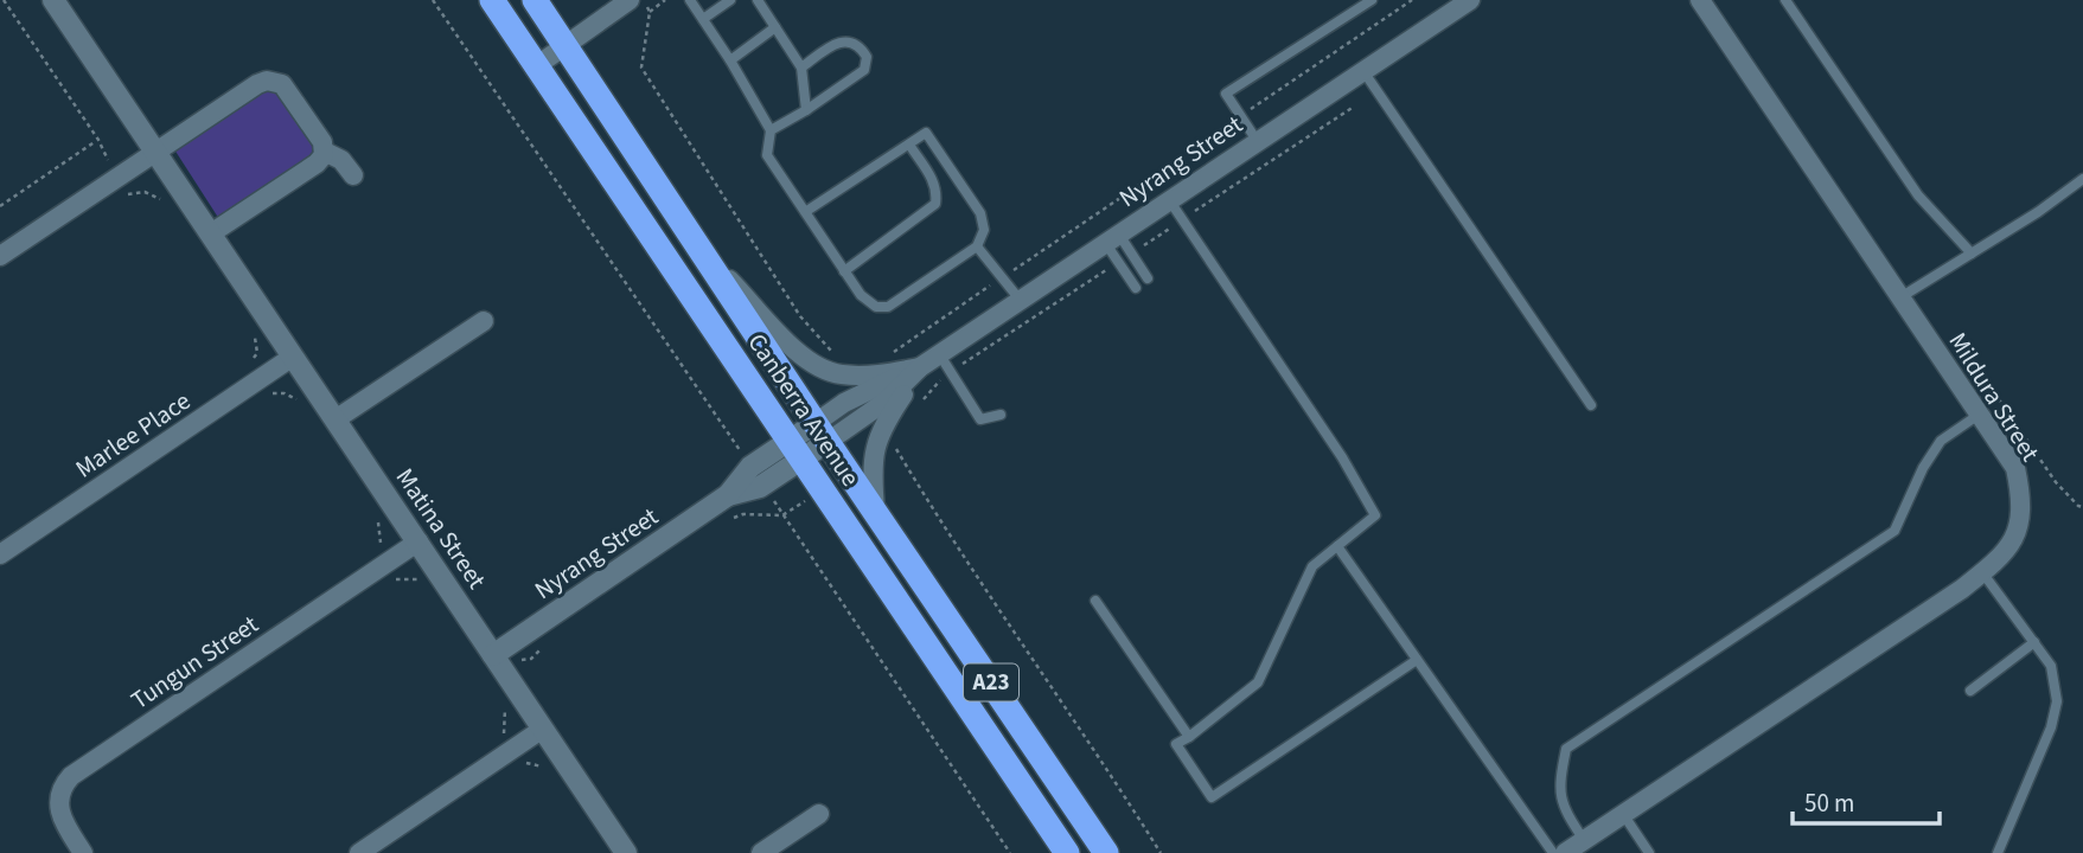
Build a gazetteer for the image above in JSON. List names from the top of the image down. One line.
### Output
{"streets":{"highway":["Canberra Avenue","A23"],"street":["Nyrang Street","Mildura Street","Marlee Place","Matina Street","Tungun Street"]},"crossings":[["Nyrang Street","Canberra Avenue"],["Nyrang Street","Matina Street"],["Marlee Place","Matina Street"],["Matina Street","Tungun Street"]],"scale_bar":"50 m"}
